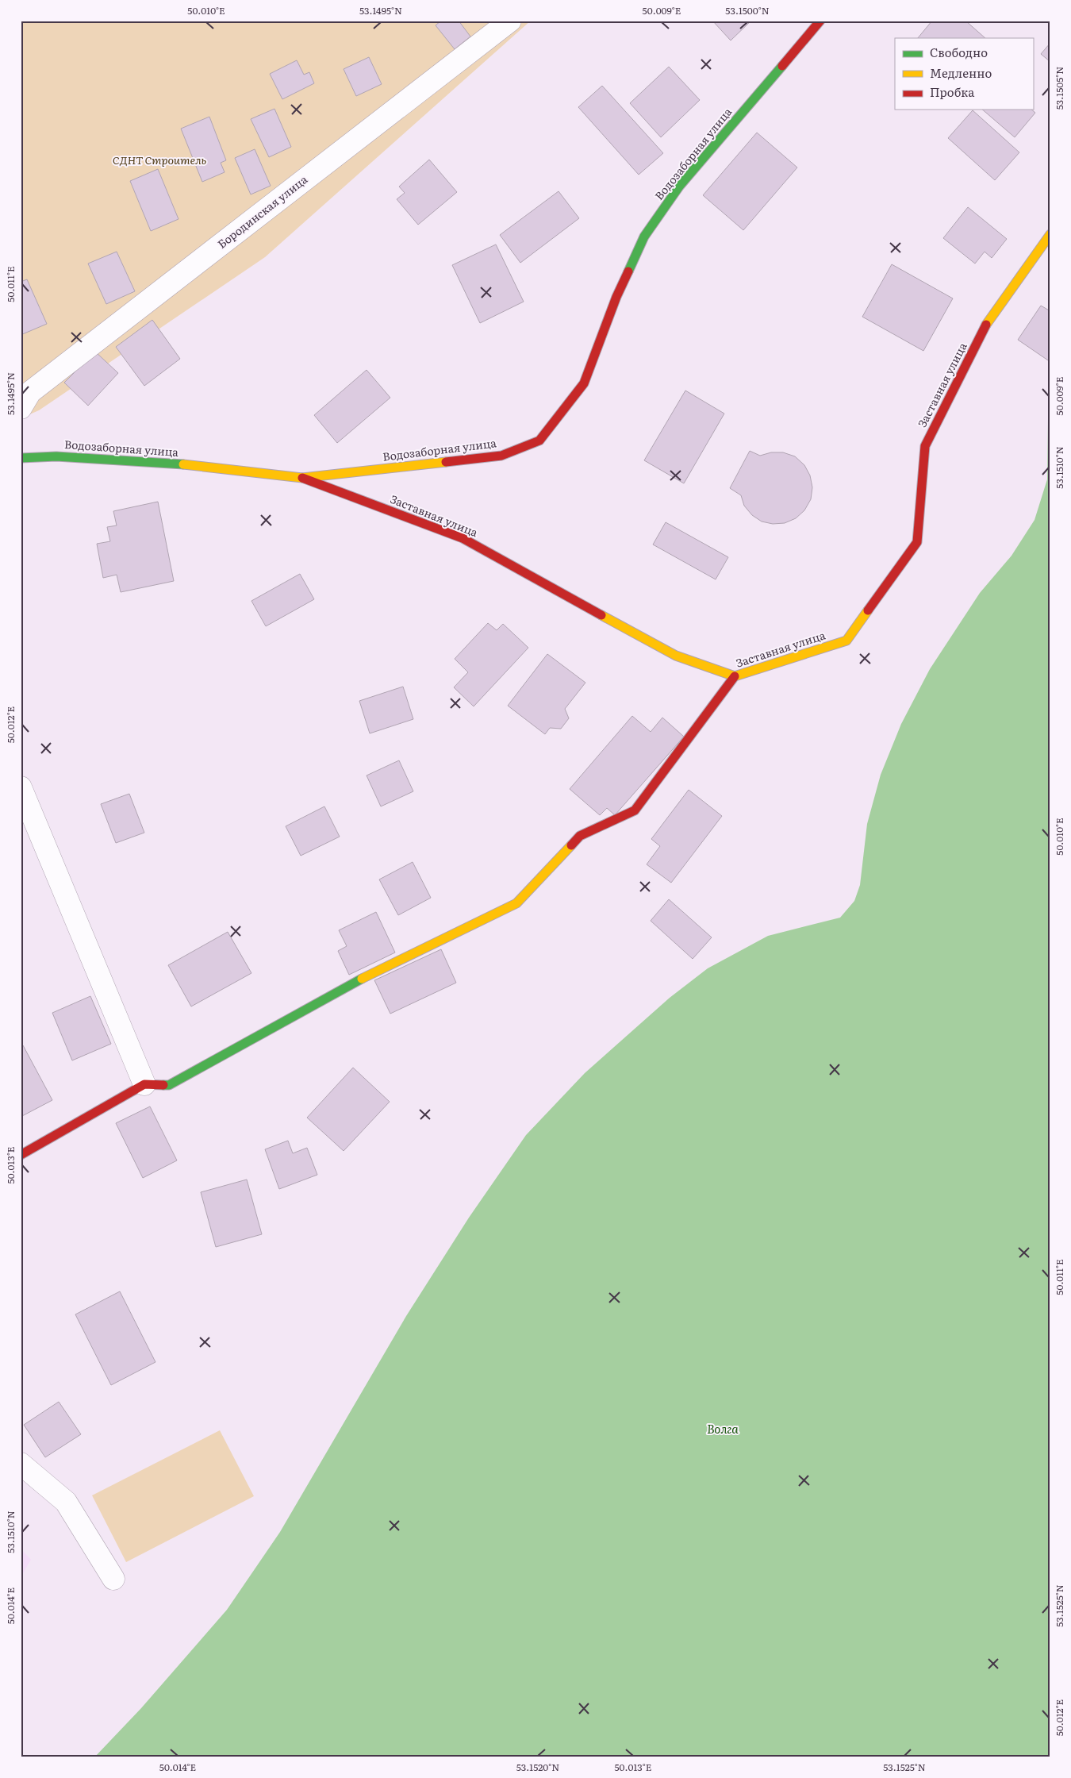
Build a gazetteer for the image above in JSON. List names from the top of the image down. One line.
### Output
{"streets":{"street":["Водозаборная улица","Бородинская улица","Заставная улица"]},"crossings":[["Водозаборная улица","Заставная улица"]],"water":["Волга"],"parks":["СДНТ Строитель"],"legend":["Свободно","Медленно","Пробка"],"coordinates":["50.010°E","53.1495°N","50.009°E","53.1500°N","53.1505°N","50.011°E","53.1510°N","50.012°E","50.013°E","53.1525°N","50.014°E","53.1520°N"]}
